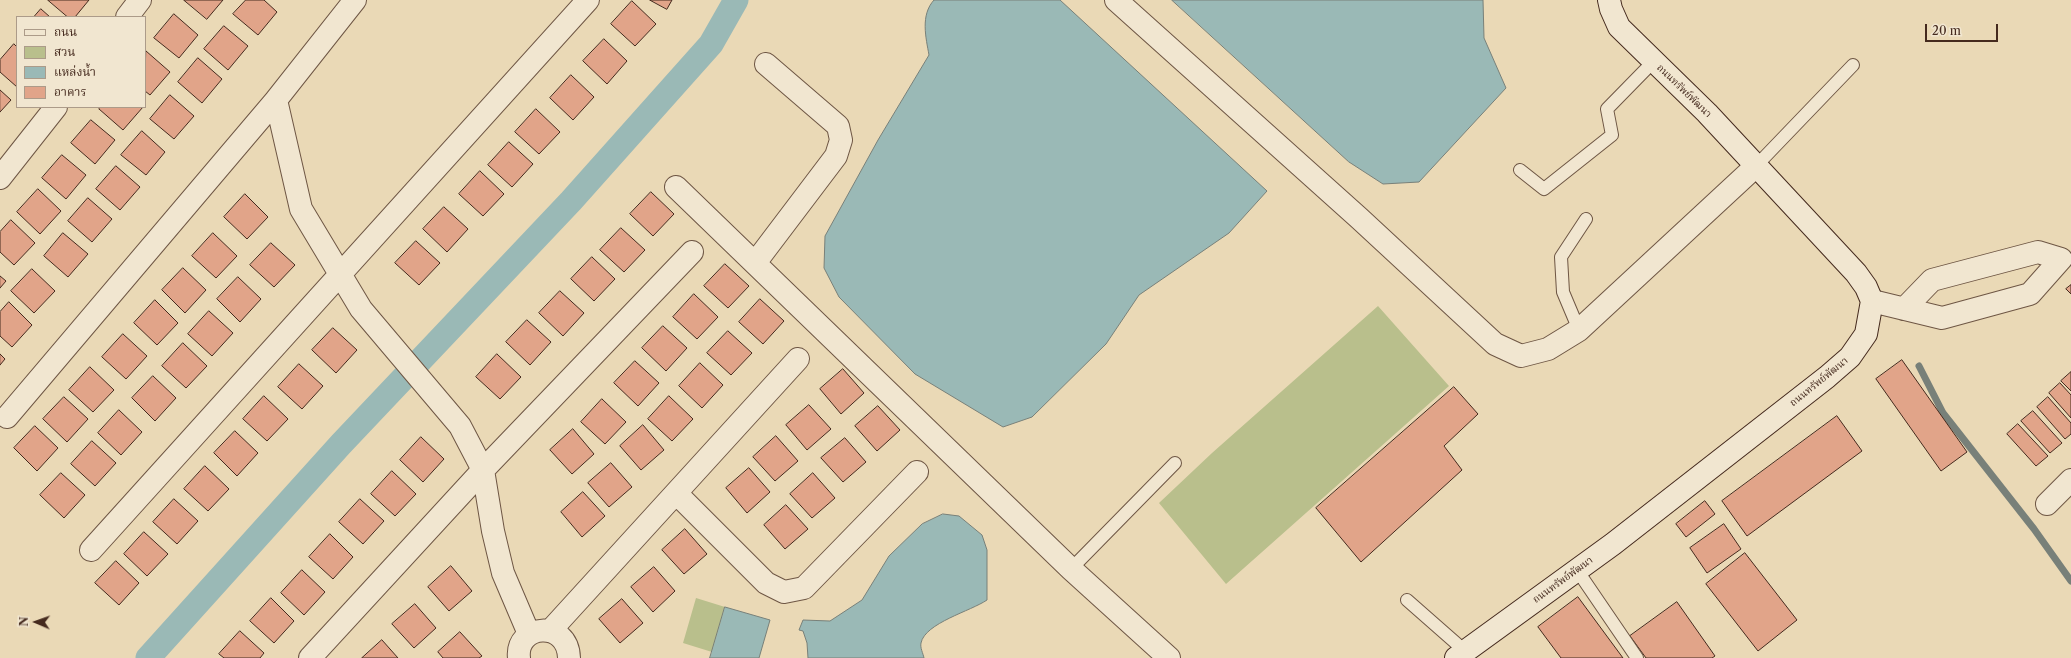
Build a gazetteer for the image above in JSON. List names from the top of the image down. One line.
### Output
{"streets":{"street":["ถนนทรัพย์พัฒนา"]},"legend":["ถนน","สวน","แหล่งน้ำ","อาคาร"],"scale_bar":"20 m","north":"left"}
